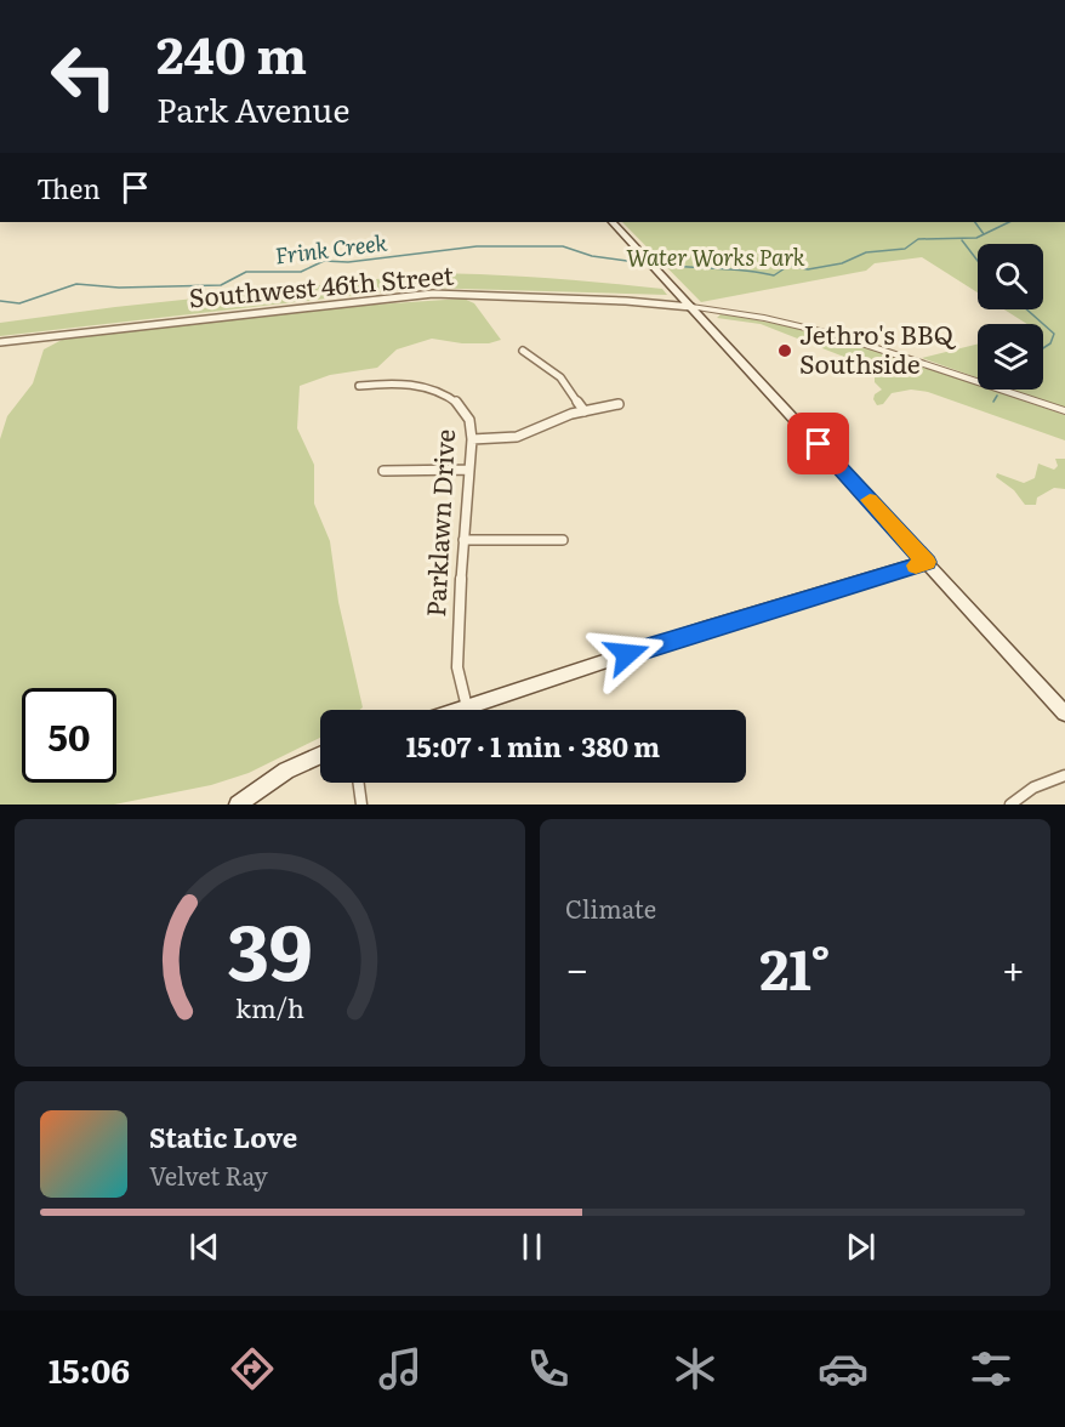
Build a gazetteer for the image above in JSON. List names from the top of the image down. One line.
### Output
{"streets":{"street":["Southwest 46th Street","Parklawn Drive"]},"water":["Frink Creek"],"parks":["Water Works Park"],"places":["Jethro's BBQ Southside"],"page":{"turn":["240 m","Park Avenue"],"then":"Then","limit":"50","trip":"15:07 · 1 min · 380 m","tile":"Climate","heat":["−","21°","+"],"song":["Static Love","Velvet Ray"],"tabs":"15:06","gauge":["39","km/h"]}}
